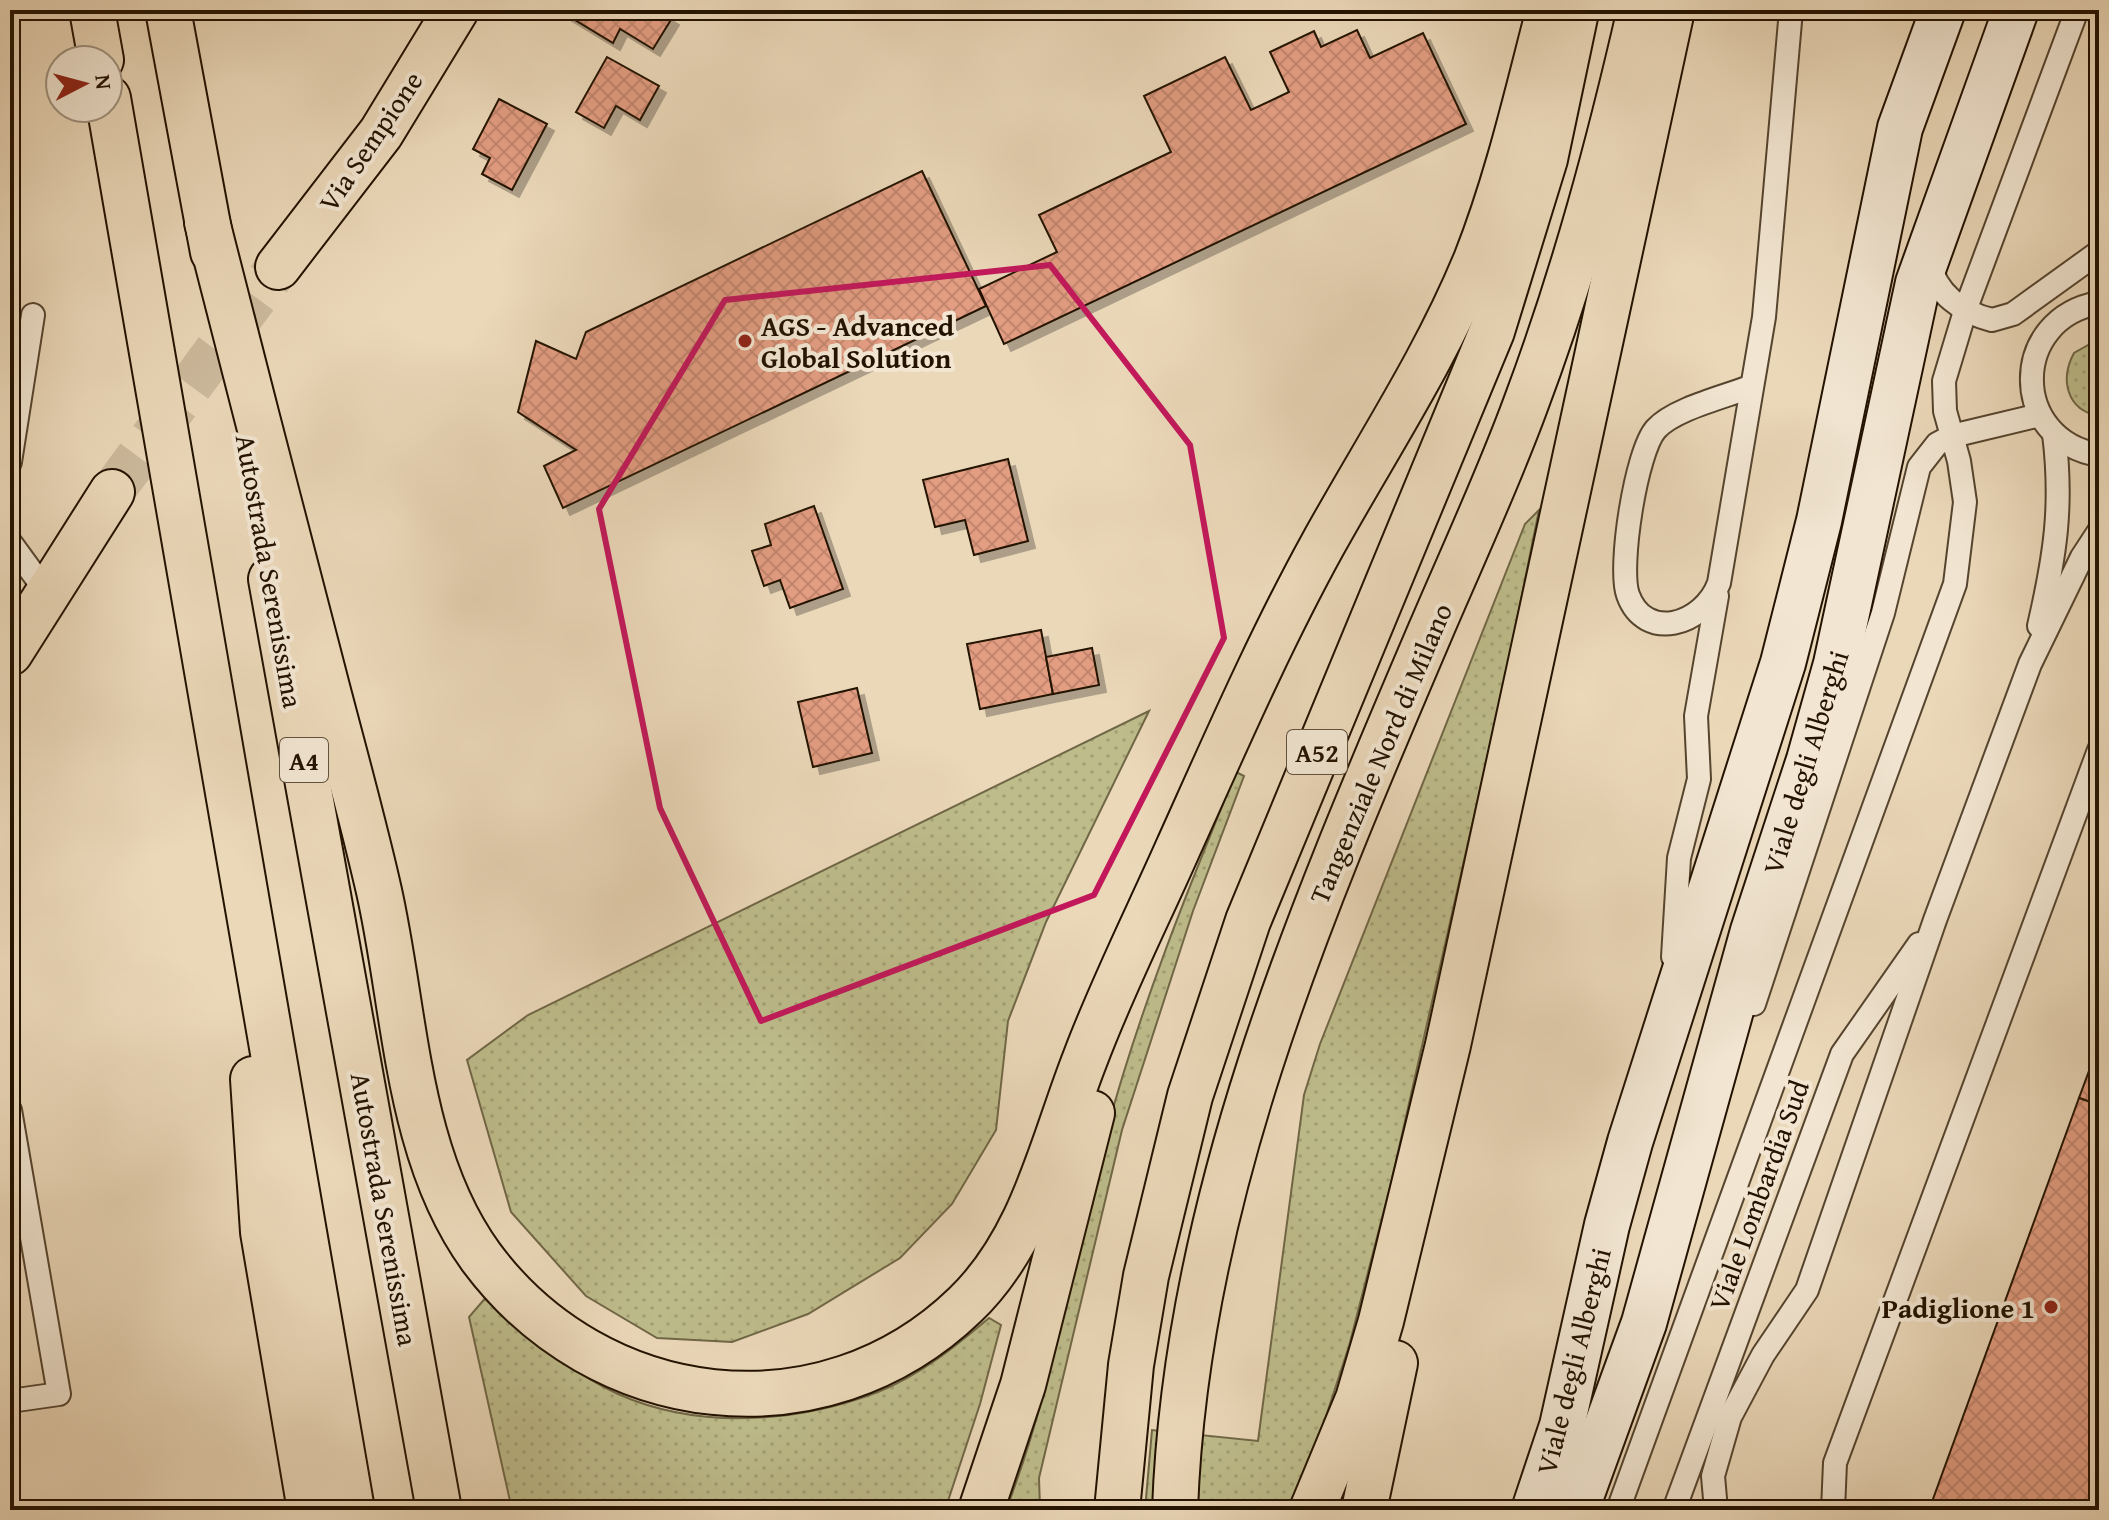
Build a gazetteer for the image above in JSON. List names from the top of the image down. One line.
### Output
{"streets":{"main road":["Via Sempione","Autostrada Serenissima","A52","Tangenziale Nord di Milano","A4"],"street":["Viale degli Alberghi"],"lane":["Viale Lombardia Sud"]},"places":["AGS - Advanced Global Solution","Padiglione 1"],"north":"right"}
